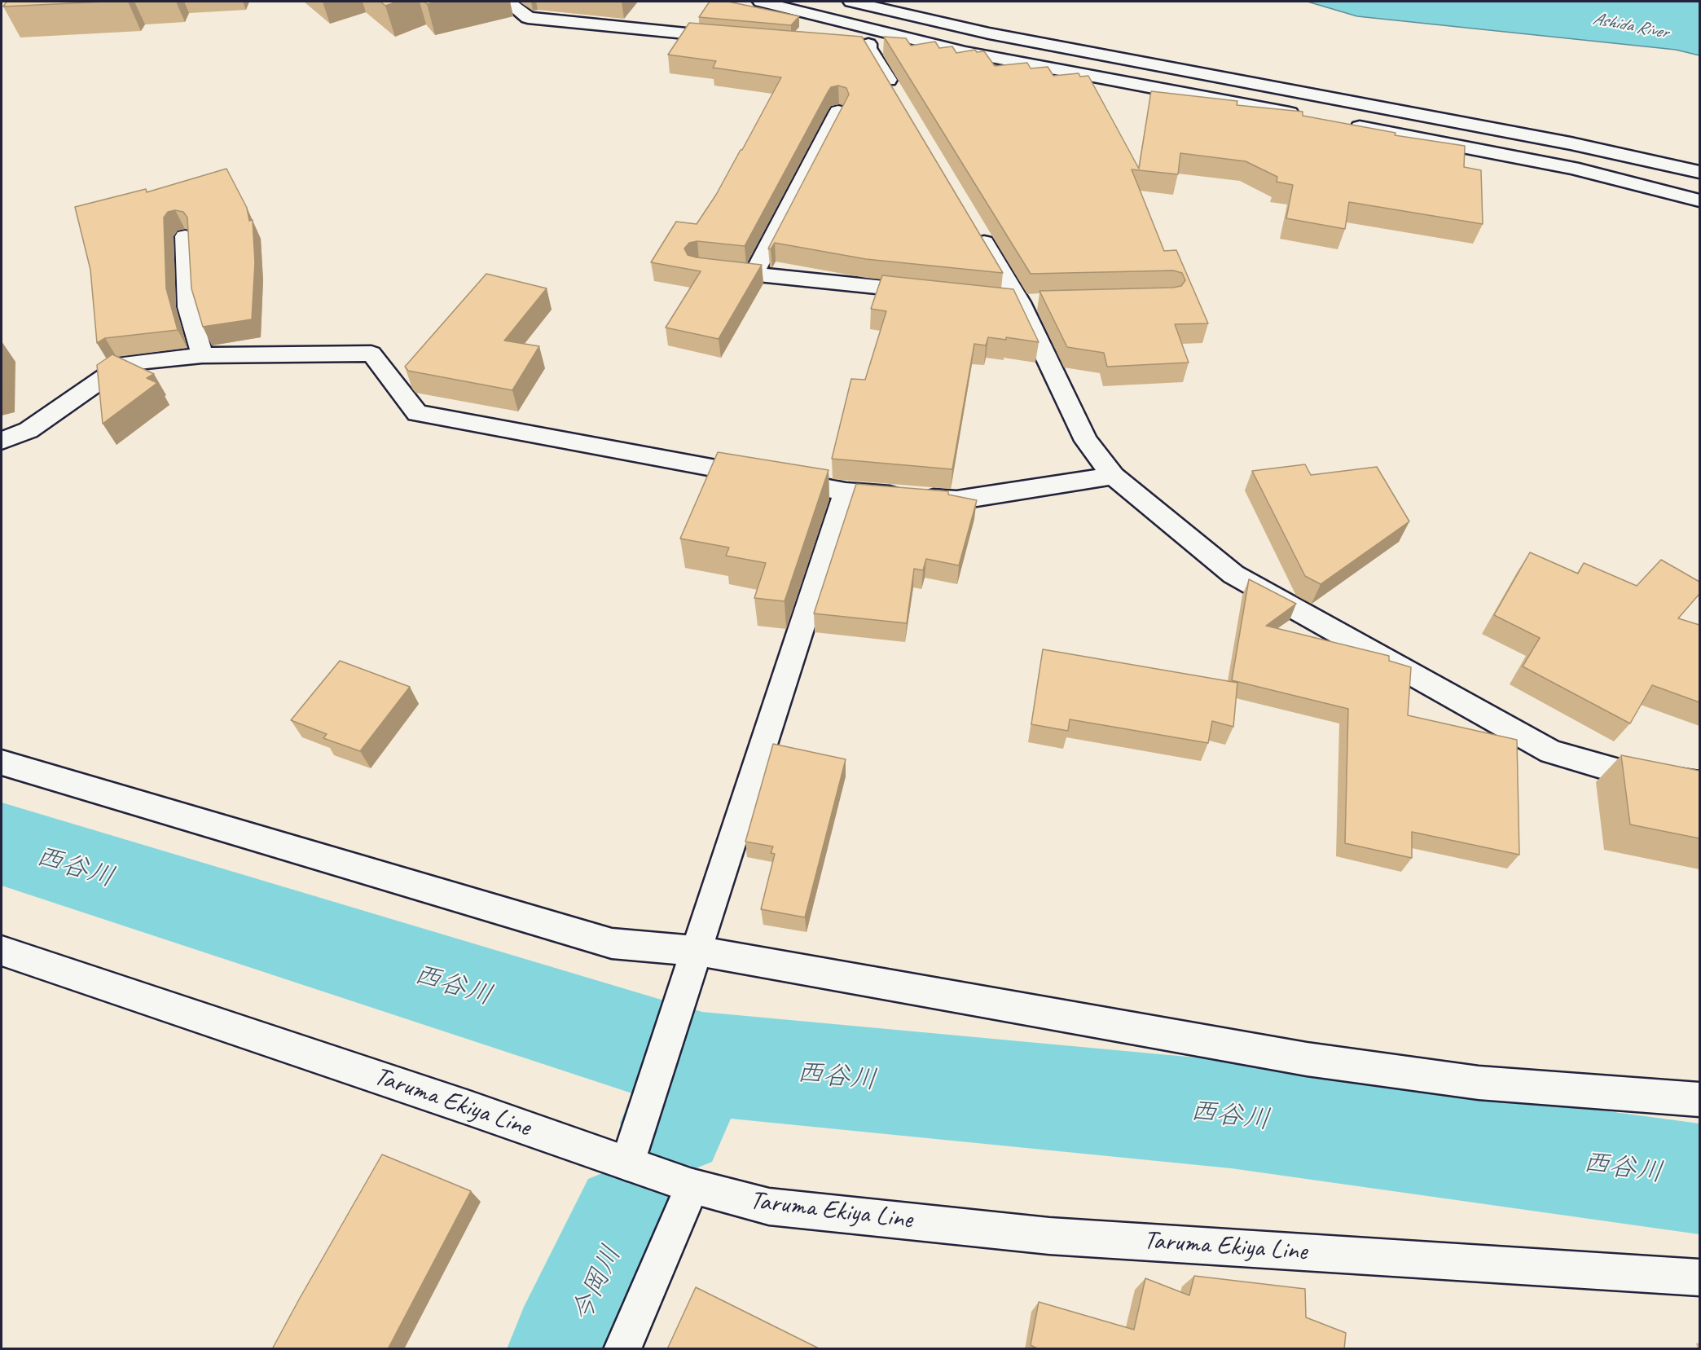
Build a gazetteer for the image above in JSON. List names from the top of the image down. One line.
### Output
{"streets":{"street":["Taruma Ekiya Line"]},"water":["Ashida River","西谷川","今岡川"]}
